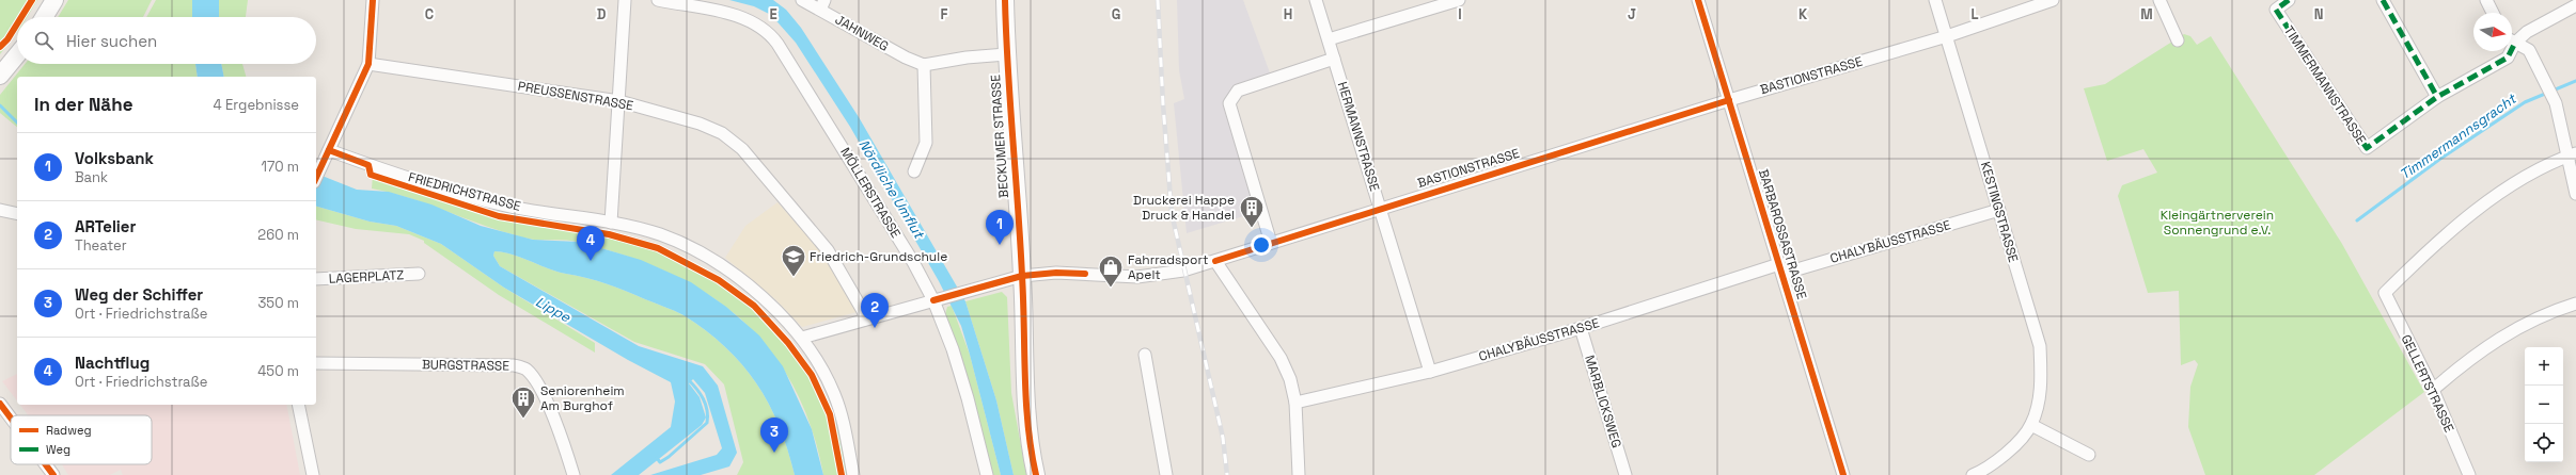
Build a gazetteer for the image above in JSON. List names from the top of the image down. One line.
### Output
{"streets":{"main road":["BECKUMER STRASSE"],"street":["JAHNWEG","BASTIONSTRASSE","TIMMERMANNSTRASSE","PREUSSENSTRASSE","HERMANNSTRASSE","FRIEDRICHSTRASSE","MÖLLERSTRASSE","KESTINGSTRASSE","BARBAROSSASTRASSE","CHALYBÄUSSTRASSE","LAGERPLATZ","BURGSTRASSE","GELLERTSTRASSE","MARBLICKSWEG"]},"crossings":[["JAHNWEG","BECKUMER STRASSE"],["BASTIONSTRASSE","PREUSSENSTRASSE"],["BASTIONSTRASSE","BECKUMER STRASSE"],["BASTIONSTRASSE","HERMANNSTRASSE"],["BASTIONSTRASSE","FRIEDRICHSTRASSE"],["BASTIONSTRASSE","MÖLLERSTRASSE"],["BASTIONSTRASSE","KESTINGSTRASSE"],["BASTIONSTRASSE","BARBAROSSASTRASSE"],["HERMANNSTRASSE","CHALYBÄUSSTRASSE"],["KESTINGSTRASSE","CHALYBÄUSSTRASSE"],["BARBAROSSASTRASSE","CHALYBÄUSSTRASSE"],["CHALYBÄUSSTRASSE","MARBLICKSWEG"]],"water":["Timmermannsgracht","Nördliche Umflut","Lippe"],"parks":["Kleingärtnerverein Sonnengrund e.V."],"places":{"building":["Druckerei Happe Druck & Handel","Seniorenheim Am Burghof"],"school or university":["Friedrich-Grundschule"],"shop":["Fahrradsport Apelt"]},"legend":["Radweg","Weg"],"north":"right","page":{"search":"Hier suchen","heading":["In der Nähe","4 Ergebnisse"],"list":[{"mark":"1","name":"Volksbank","note":"Bank","value":"170 m"},{"mark":"2","name":"ARTelier","note":"Theater","value":"260 m"},{"mark":"3","name":"Weg der Schiffer","note":"Ort · Friedrichstraße","value":"350 m"},{"mark":"4","name":"Nachtflug","note":"Ort · Friedrichstraße","value":"450 m"}],"pins":["1","4","2","3"],"map_buttons":["+","−"]},"grid":{"columns":["C","D","E","F","G","H","I","J","K","L","M","N"]}}
